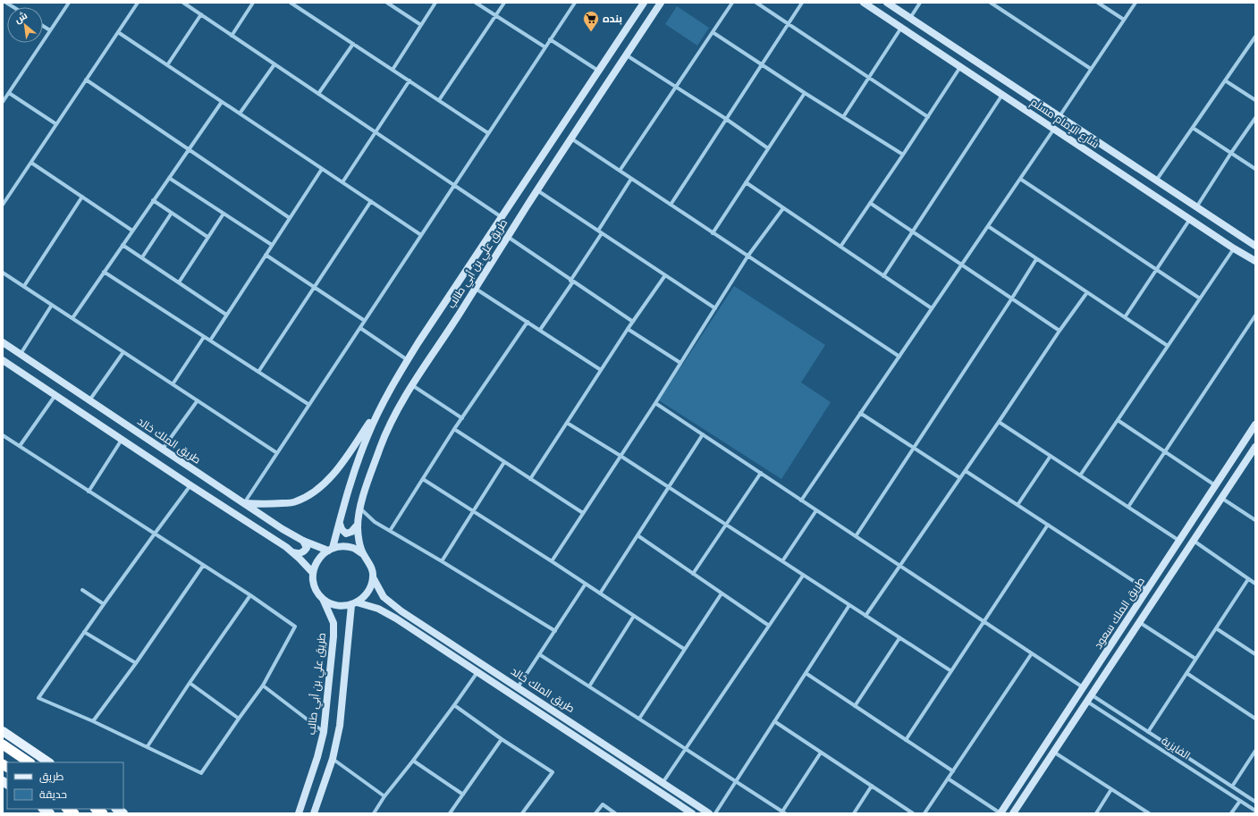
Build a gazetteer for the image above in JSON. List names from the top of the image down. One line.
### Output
{"streets":{"main road":["شارع الإمام مسلم","طريق علي بن أبي طالب","طريق الملك خالد","طريق الملك سعود"],"street":["الفايزية"]},"crossings":[["طريق علي بن أبي طالب","طريق الملك خالد"],["طريق الملك سعود","الفايزية"]],"places":{"supermarket":["بنده"]},"legend":["طريق","حديقة"],"north":"top left"}
